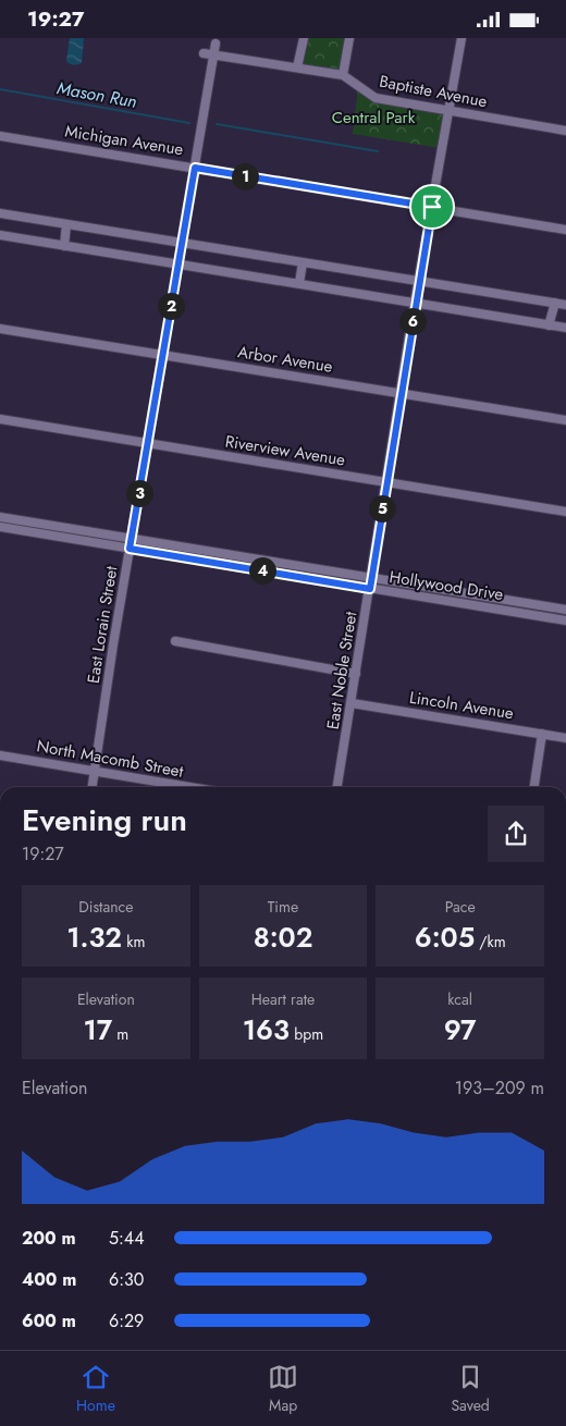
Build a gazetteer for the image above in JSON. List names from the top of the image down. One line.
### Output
{"streets":{"street":["Baptiste Avenue","Michigan Avenue","Arbor Avenue","Riverview Avenue","Hollywood Drive","East Lorain Street","East Noble Street","Lincoln Avenue","North Macomb Street"]},"crossings":[["Baptiste Avenue","East Lorain Street"],["Baptiste Avenue","East Noble Street"],["Michigan Avenue","East Lorain Street"],["Michigan Avenue","East Noble Street"],["Arbor Avenue","East Lorain Street"],["Arbor Avenue","East Noble Street"],["Riverview Avenue","East Lorain Street"],["Riverview Avenue","East Noble Street"],["Hollywood Drive","East Lorain Street"],["Hollywood Drive","East Noble Street"],["East Lorain Street","North Macomb Street"],["East Noble Street","Lincoln Avenue"]],"water":["Mason Run"],"parks":["Central Park"],"page":{"status":"19:27","pins":["1","2","6","3","5","4"],"heading":["Evening run","19:27"],"stats":[["Distance","1.32 km"],["Time","8:02"],["Pace","6:05 /km"],["Elevation","17 m"],["Heart rate","163 bpm"],["kcal","97"]],"chart":["Elevation","193–209 m"],"list":[{"name":"200 m","note":"5:44"},{"name":"400 m","note":"6:30"},{"name":"600 m","note":"6:29"}],"tabs":["Home","Map","Saved"]}}
